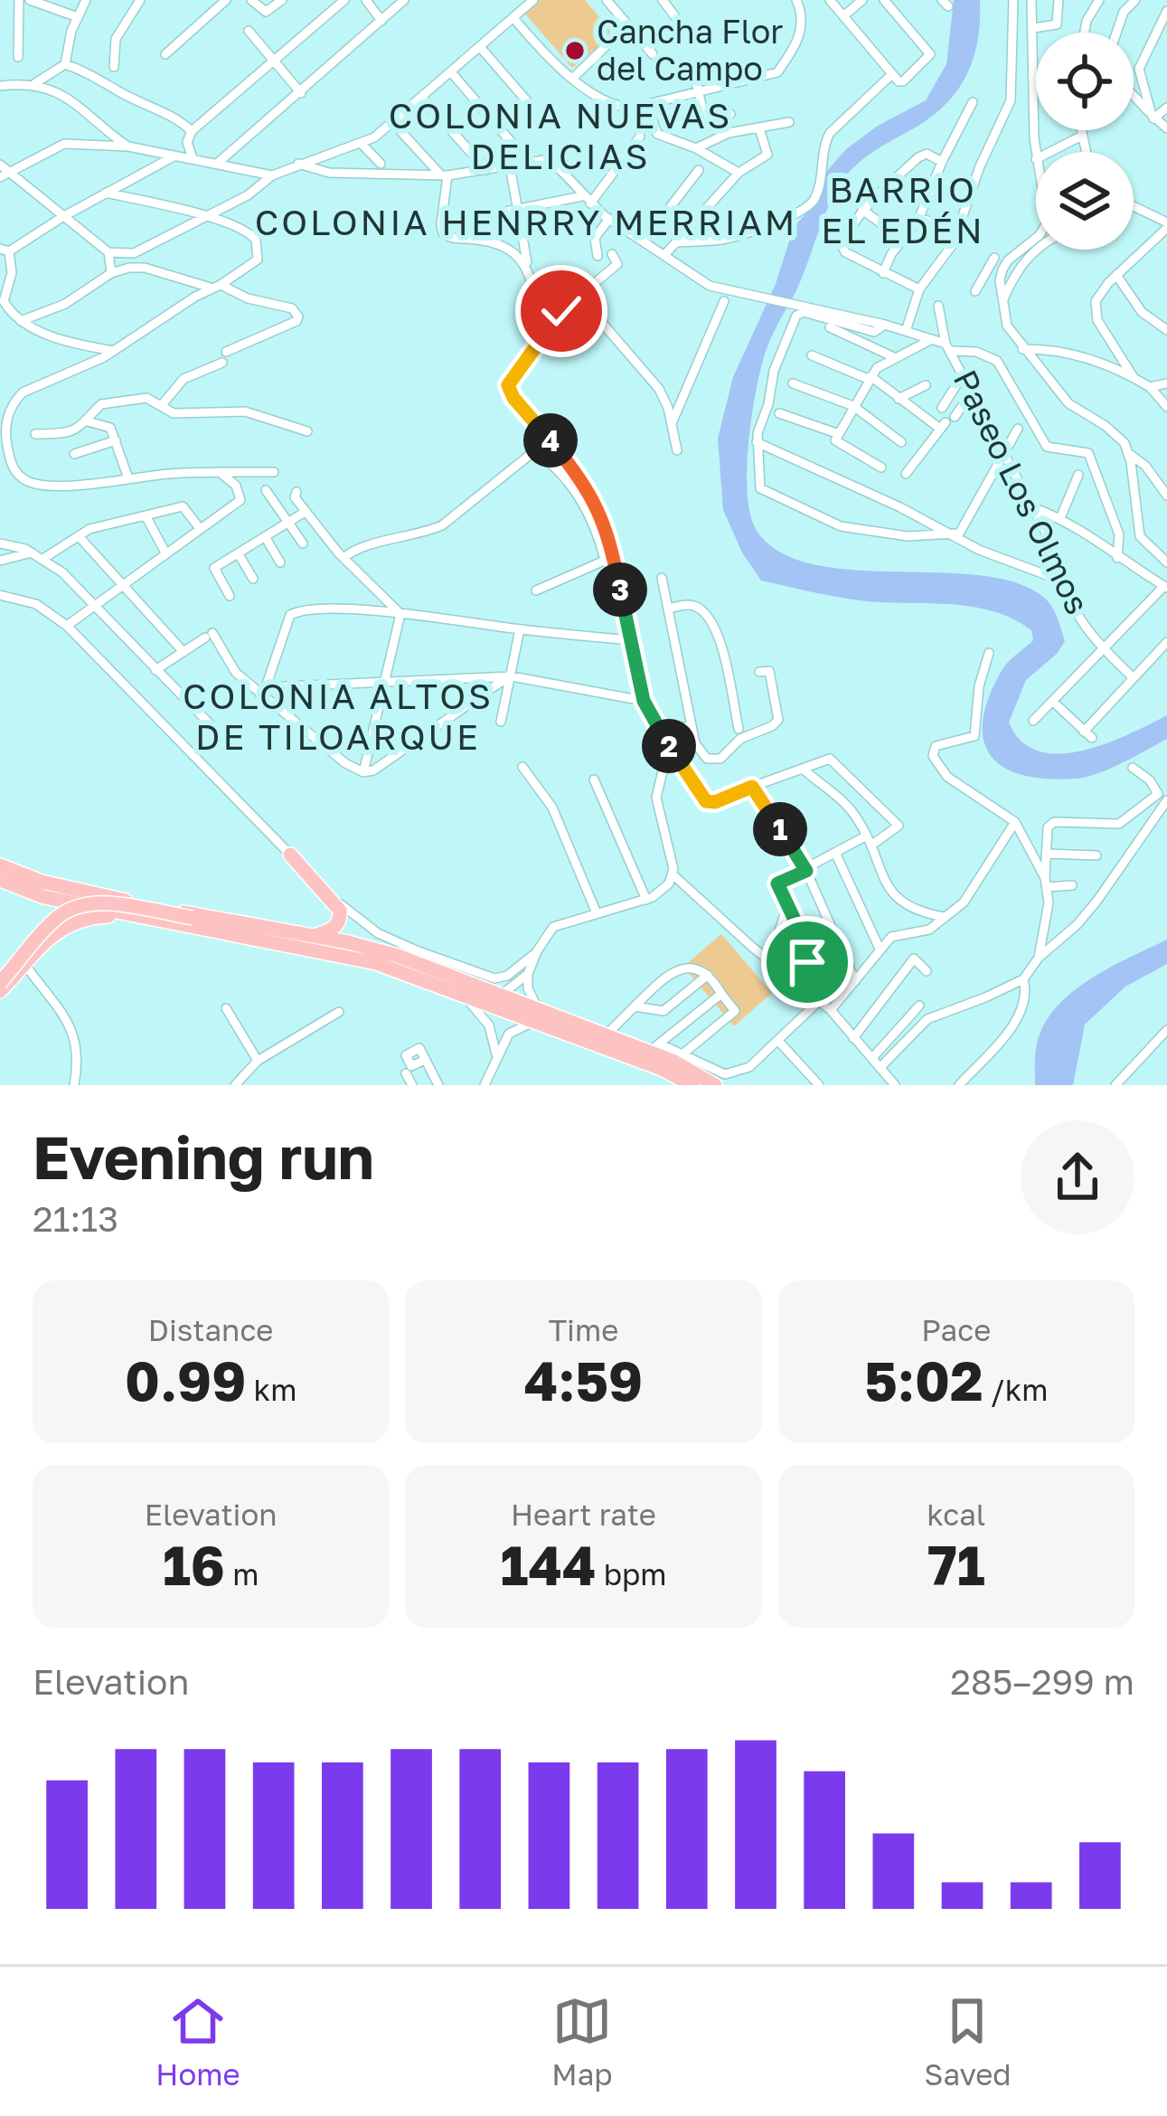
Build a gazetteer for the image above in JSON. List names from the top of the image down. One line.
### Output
{"streets":{"street":["Paseo Los Olmos"]},"districts":["COLONIA NUEVAS DELICIAS","BARRIO EL EDÉN","COLONIA HENRRY MERRIAM","COLONIA ALTOS DE TILOARQUE"],"places":["Cancha Flor del Campo"],"page":{"pins":["4","3","2","1"],"heading":["Evening run","21:13"],"stats":[["Distance","0.99 km"],["Time","4:59"],["Pace","5:02 /km"],["Elevation","16 m"],["Heart rate","144 bpm"],["kcal","71"]],"chart":["Elevation","285–299 m"],"tabs":["Home","Map","Saved"]}}
